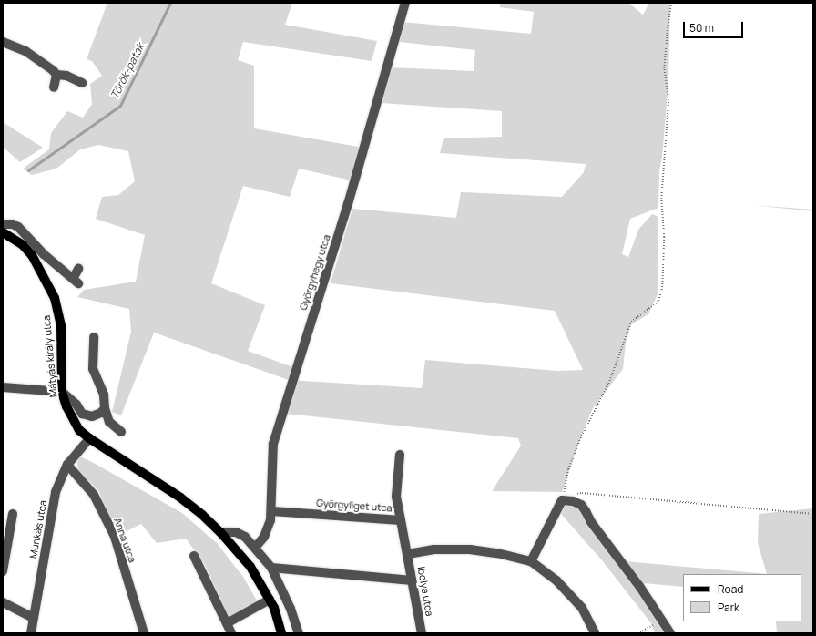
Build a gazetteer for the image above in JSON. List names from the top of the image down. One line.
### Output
{"streets":{"main road":["Mátyás király utca"],"street":["Györgyhegy utca","Györgyliget utca","Munkás utca","Anna utca","Ibolya utca"]},"crossings":[["Györgyhegy utca","Györgyliget utca"],["Mátyás király utca","Munkás utca"],["Györgyliget utca","Ibolya utca"],["Munkás utca","Anna utca"]],"water":["Török-patak"],"legend":["Road","Park"],"scale_bar":"50 m"}
